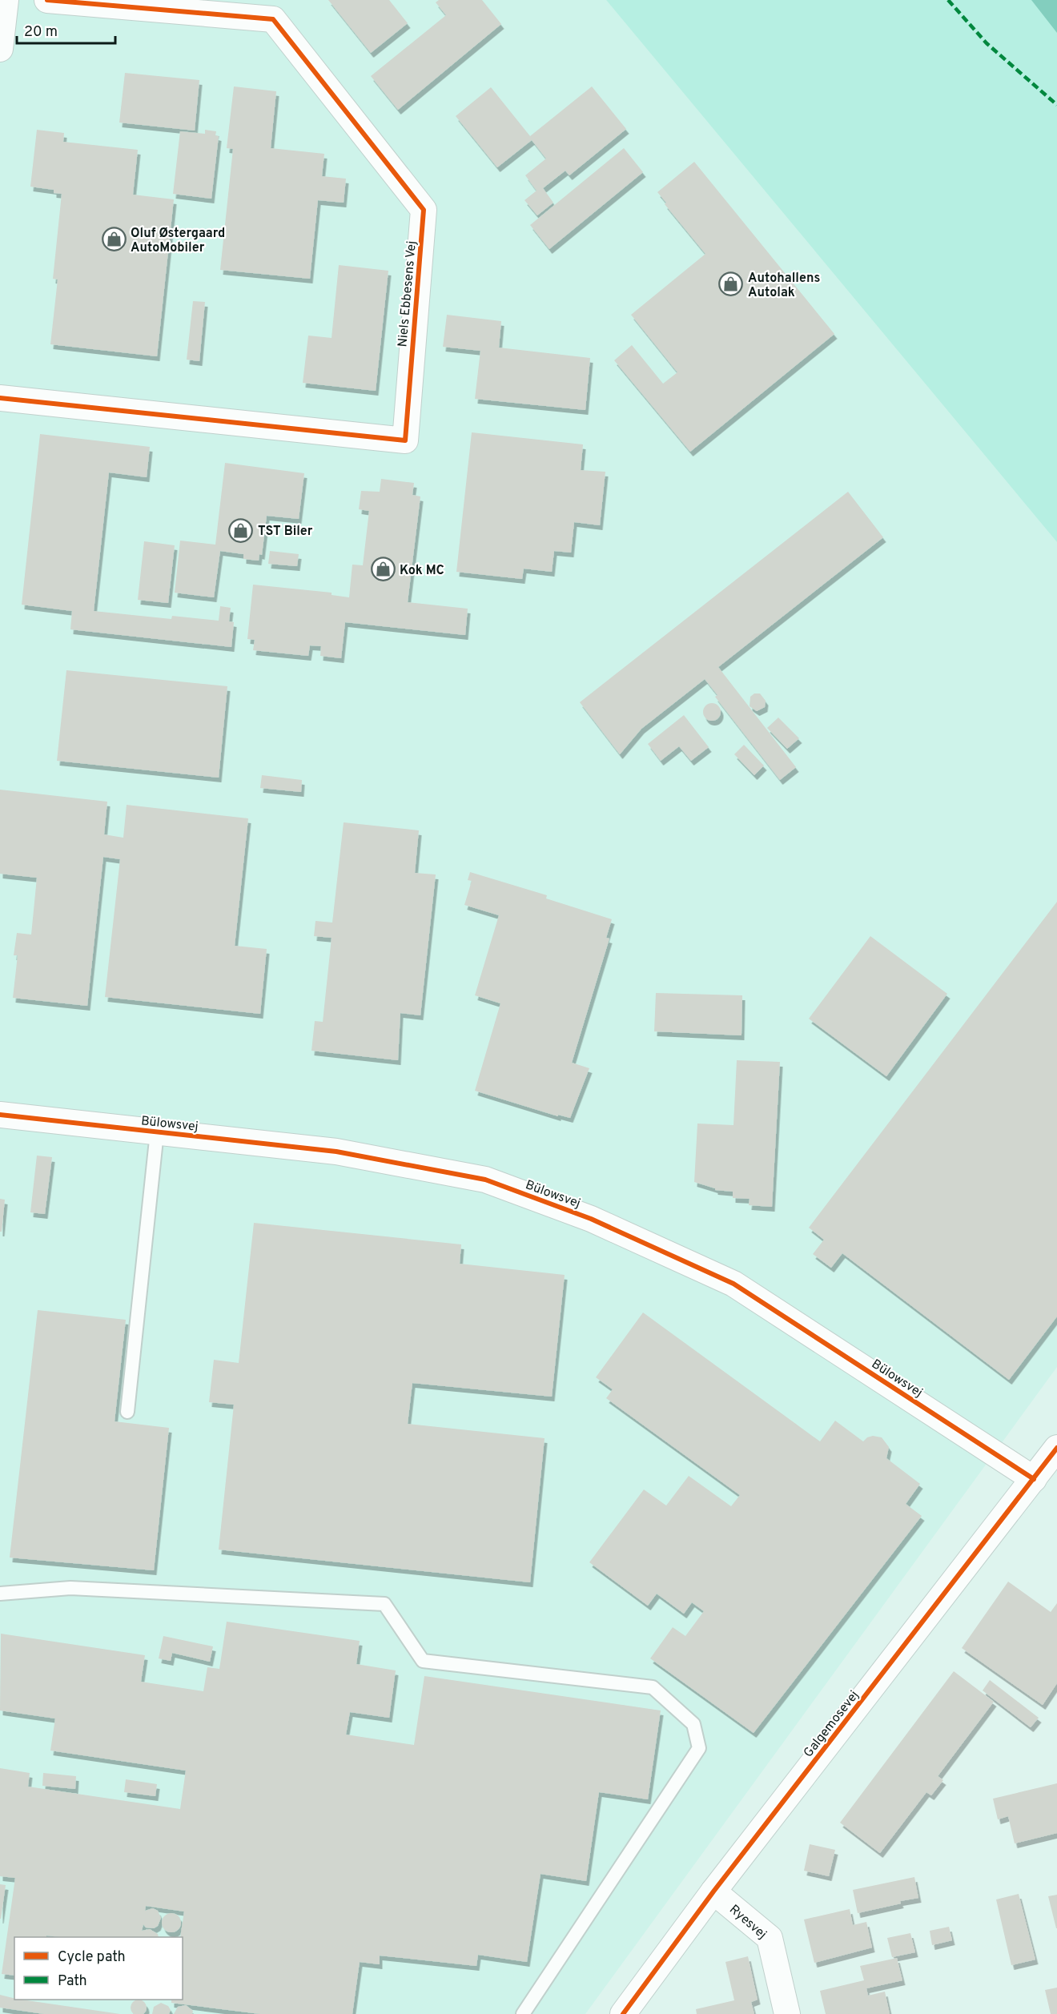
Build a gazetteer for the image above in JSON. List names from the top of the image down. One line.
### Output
{"streets":{"street":["Niels Ebbesens Vej","Bülowsvej","Galgemosevej","Ryesvej"]},"crossings":[["Bülowsvej","Galgemosevej"],["Galgemosevej","Ryesvej"]],"places":{"shop":["Oluf Østergaard AutoMobiler","Autohallens Autolak","TST Biler","Kok MC"]},"legend":["Cycle path","Path"],"scale_bar":"20 m"}
